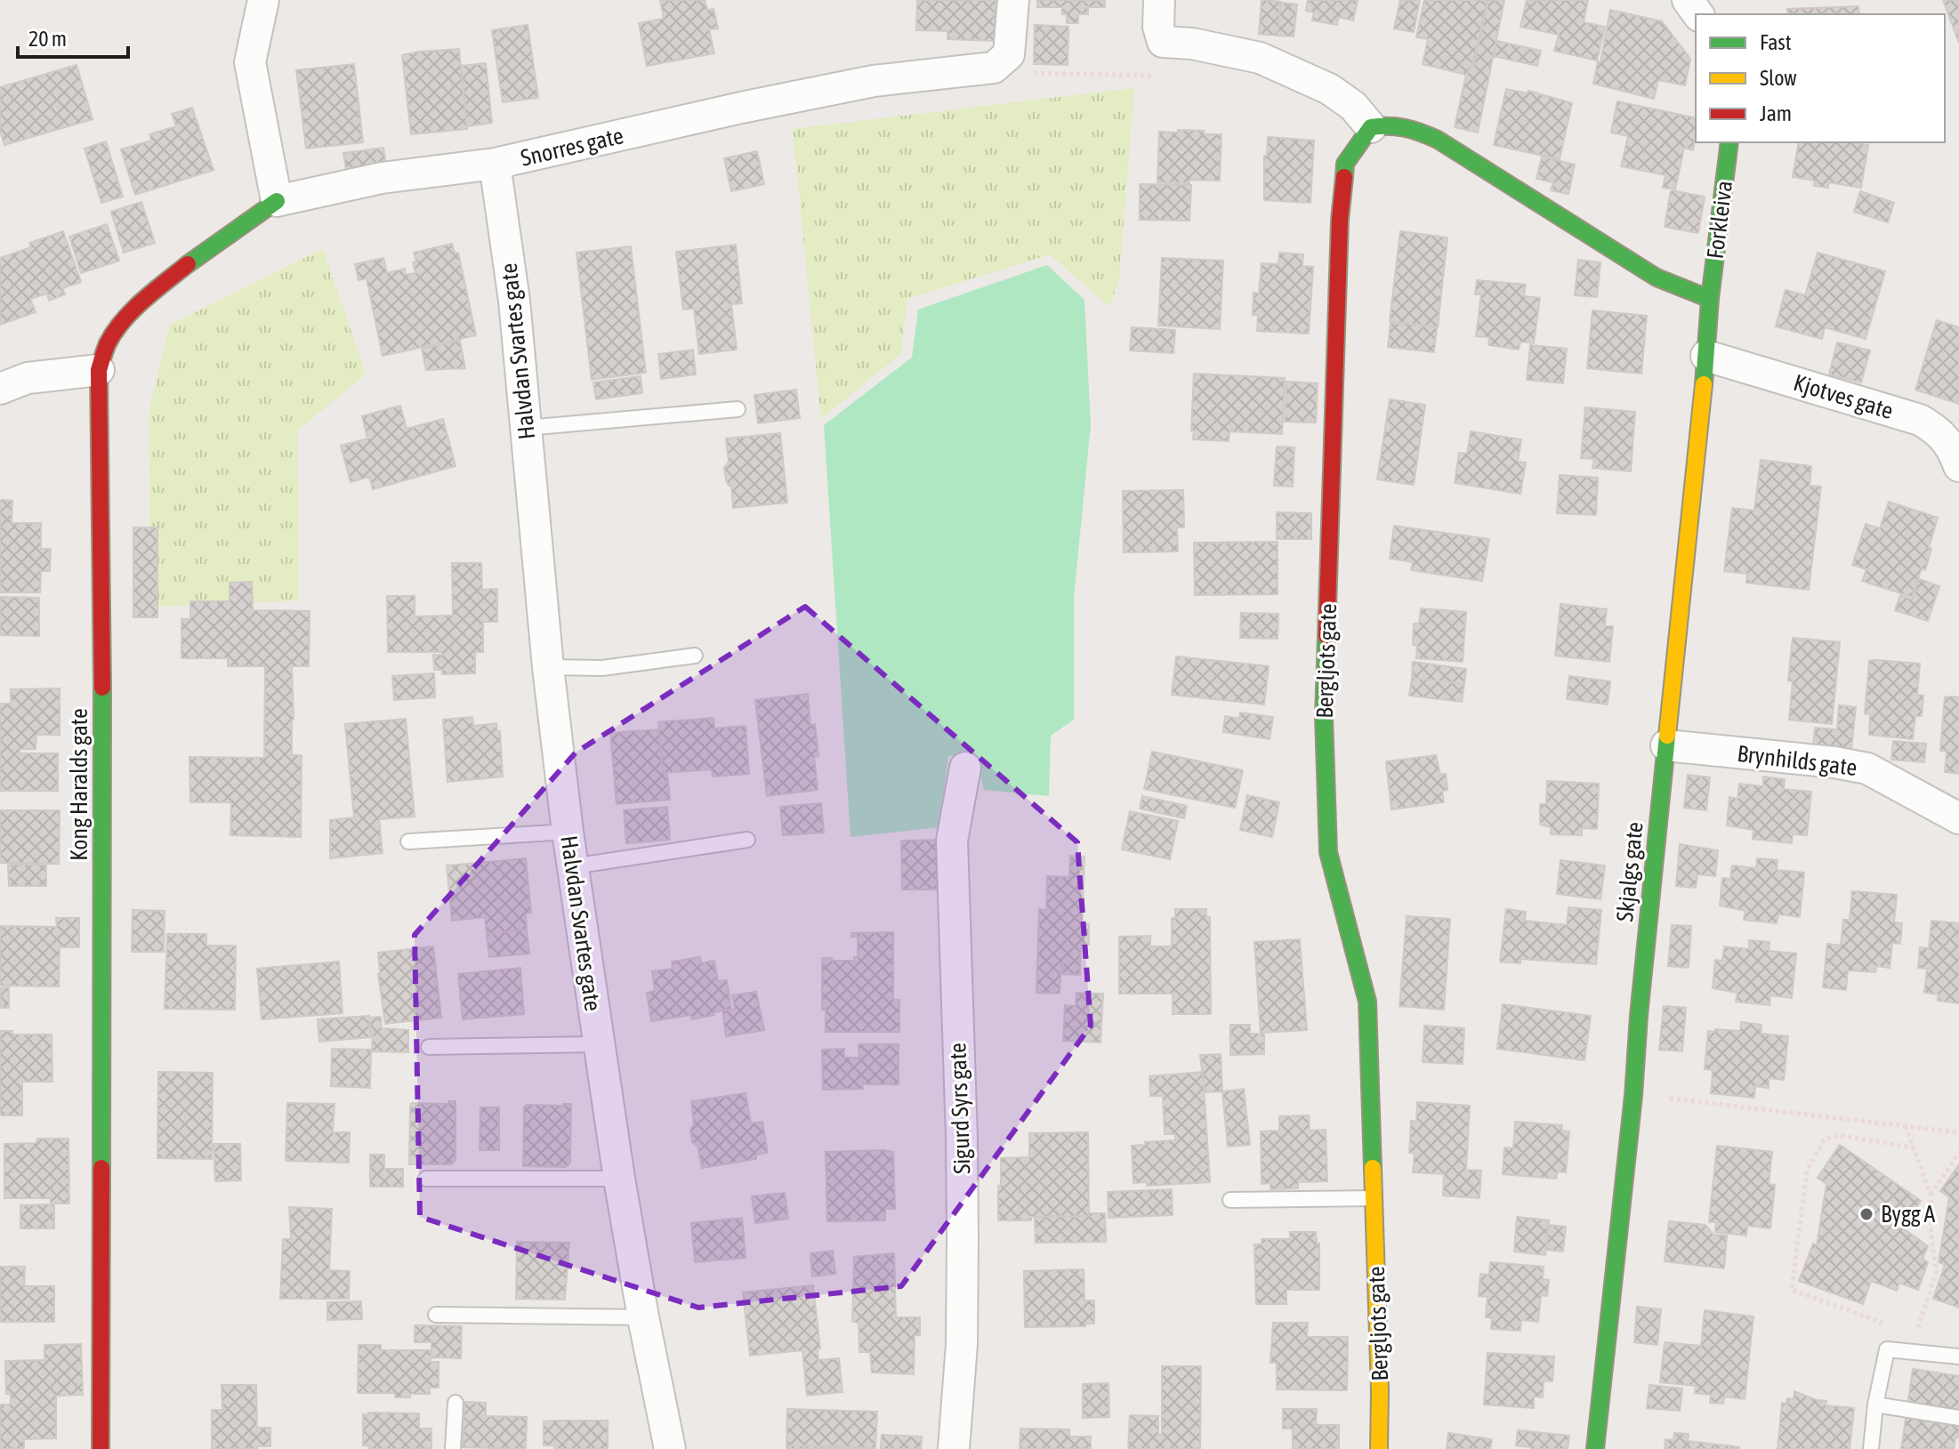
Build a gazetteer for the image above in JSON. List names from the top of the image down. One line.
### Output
{"streets":{"street":["Snorres gate","Forkleiva","Halvdan Svartes gate","Kjotves gate","Bergljots gate","Brynhilds gate","Kong Haralds gate","Skjalgs gate","Sigurd Syrs gate"]},"crossings":[["Snorres gate","Halvdan Svartes gate"],["Snorres gate","Kong Haralds gate"],["Forkleiva","Skjalgs gate"],["Kjotves gate","Skjalgs gate"],["Brynhilds gate","Skjalgs gate"]],"places":["Bygg A"],"legend":["Fast","Slow","Jam"],"scale_bar":"20 m"}
